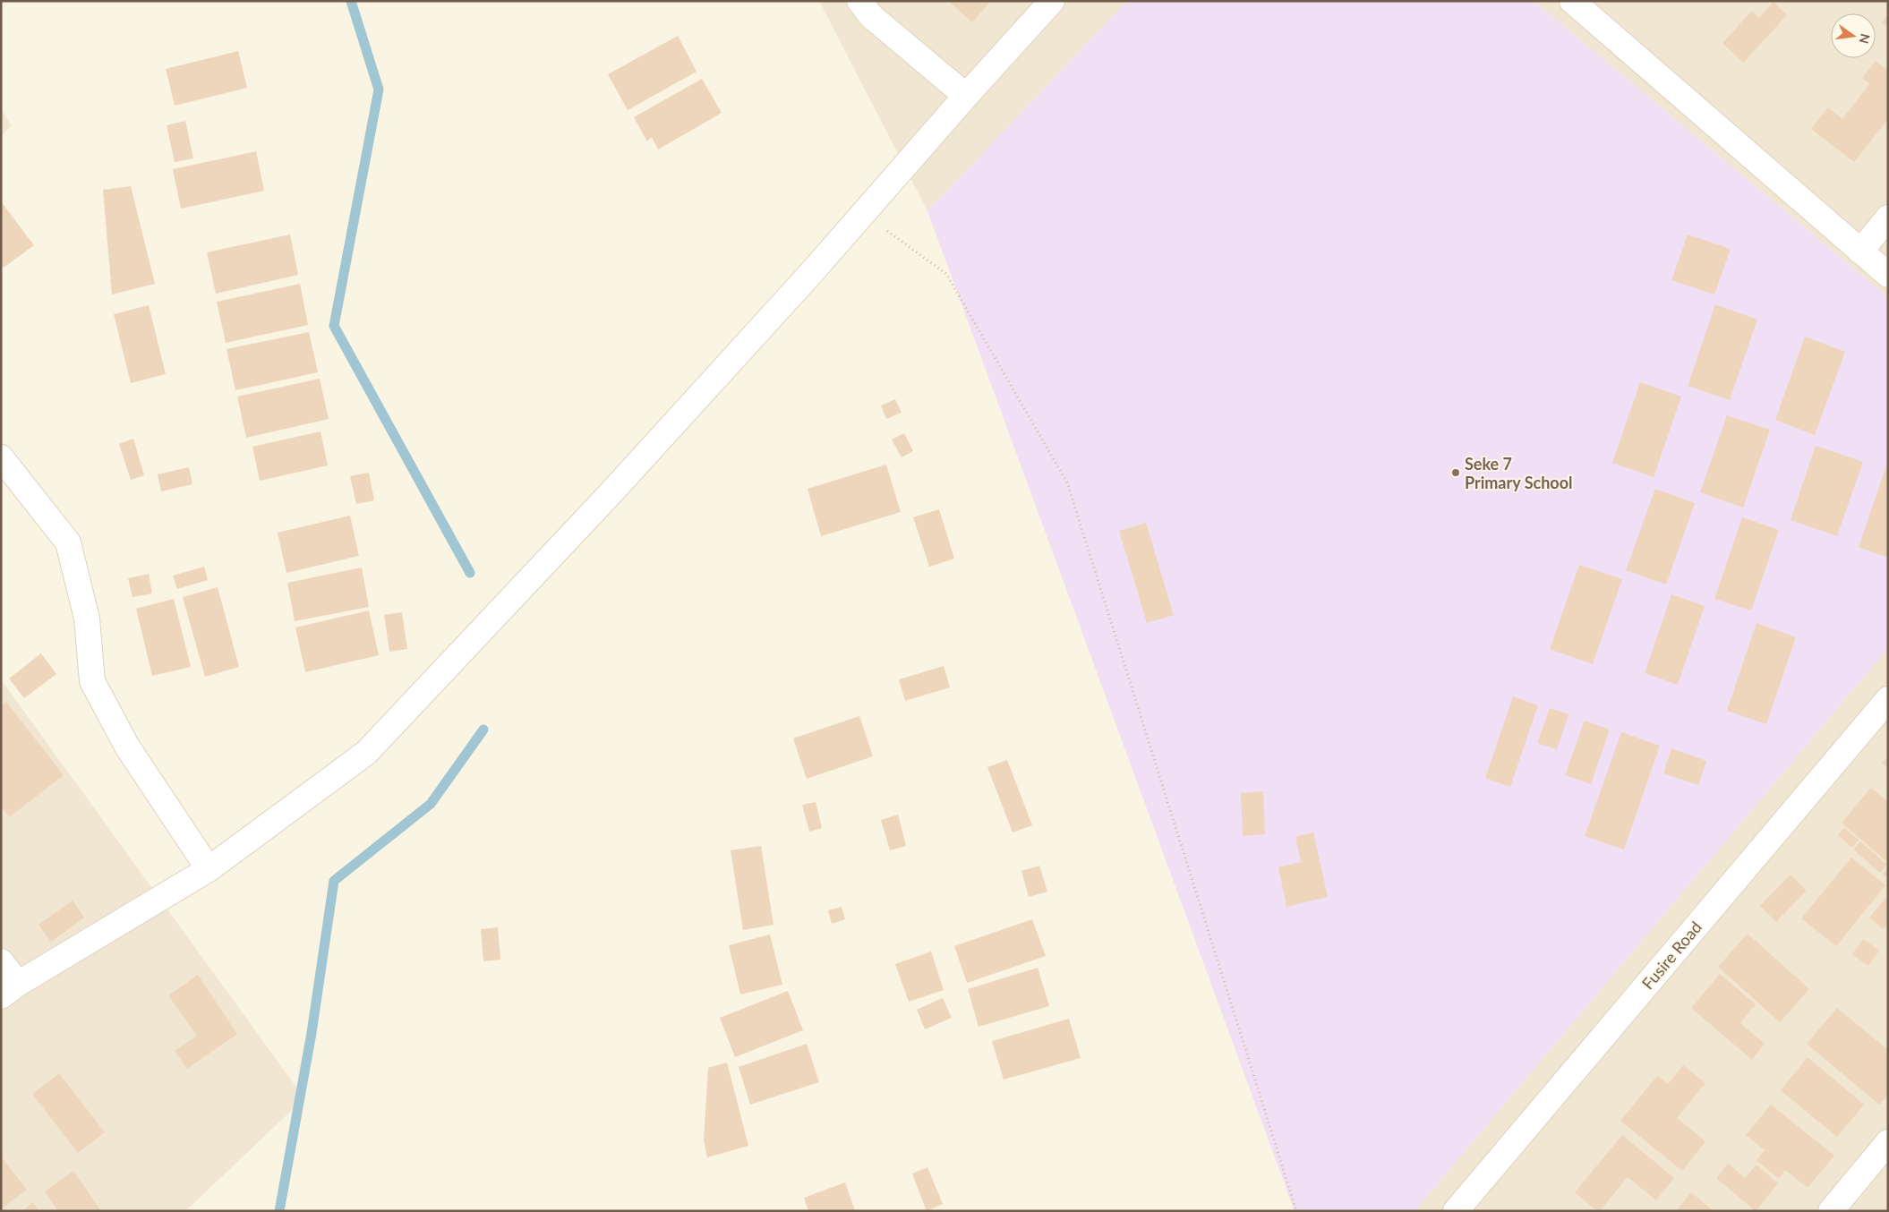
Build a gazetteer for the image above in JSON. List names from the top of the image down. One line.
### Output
{"streets":{"street":["Fusire Road"]},"places":["Seke 7 Primary School"],"north":"right"}
